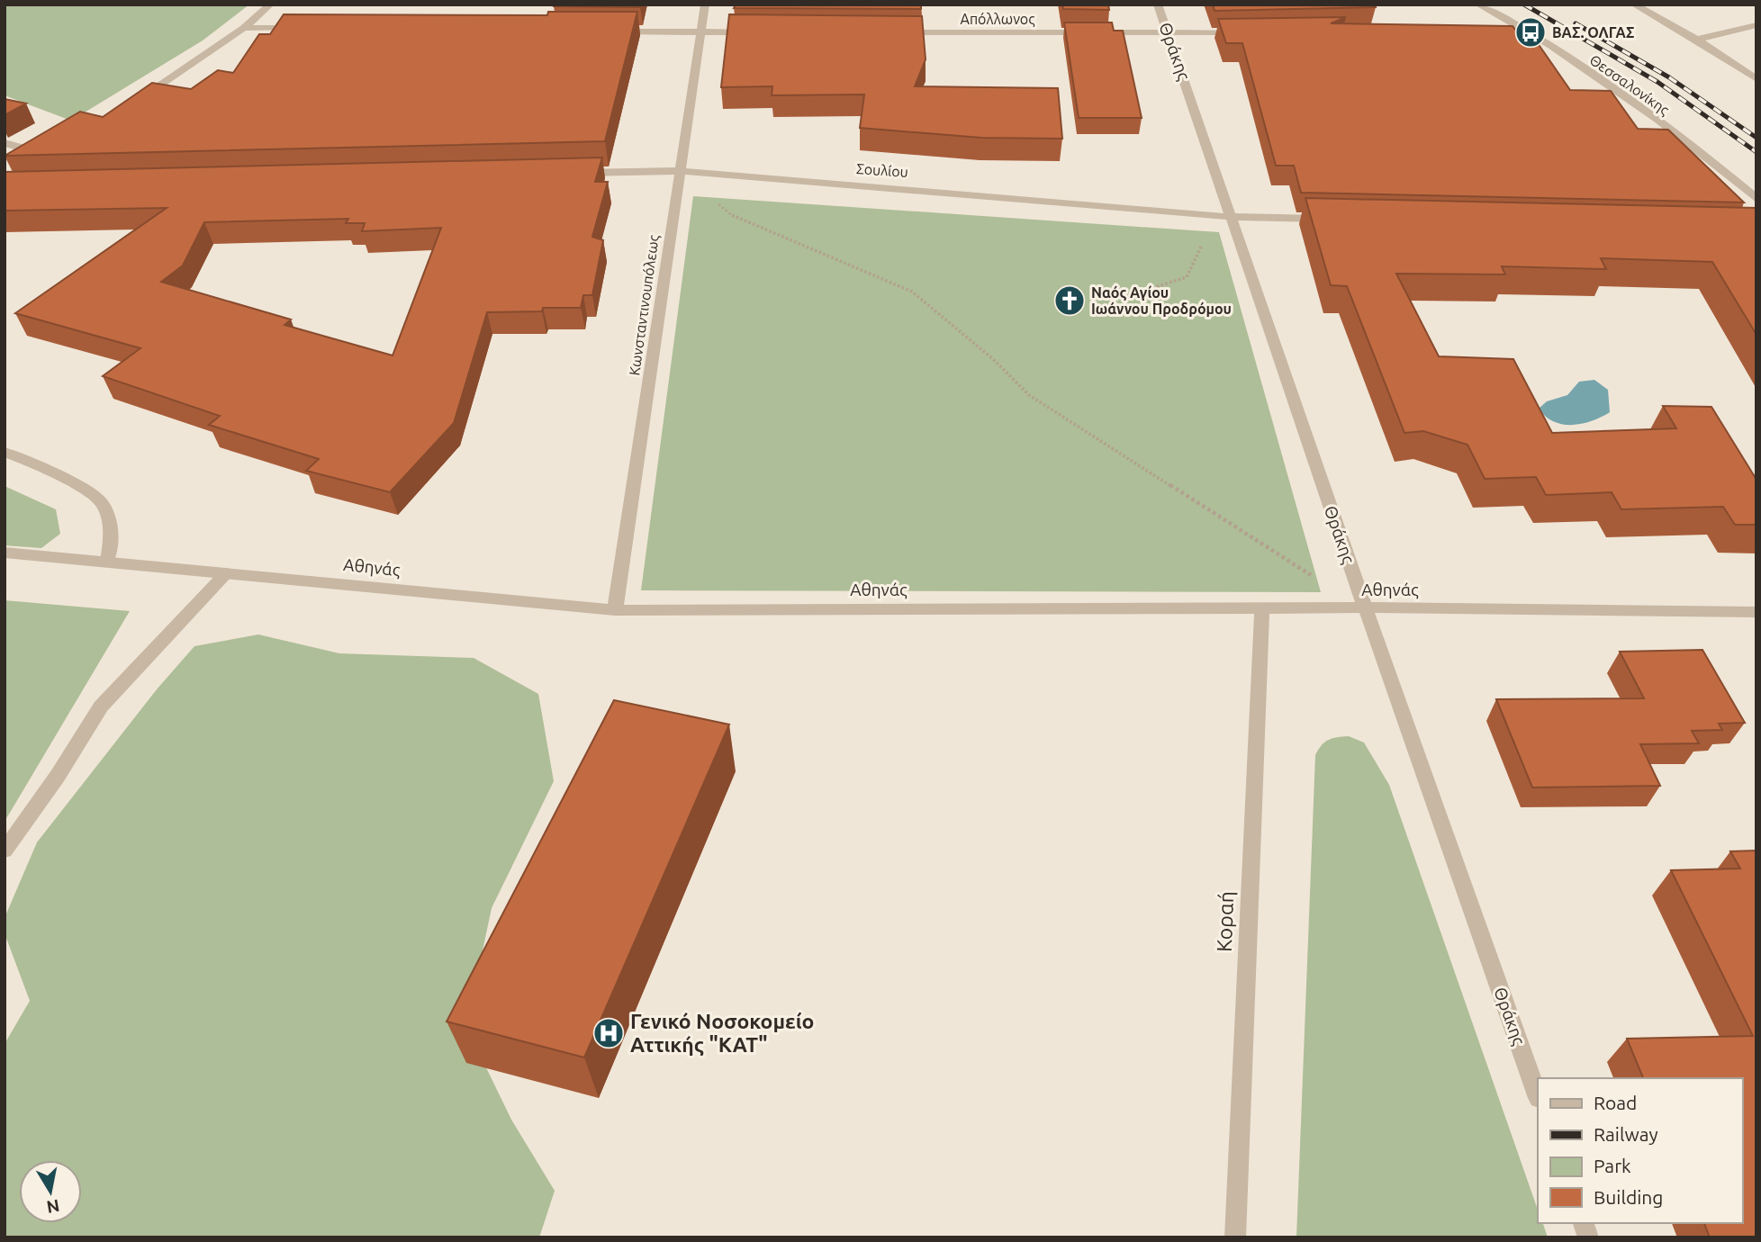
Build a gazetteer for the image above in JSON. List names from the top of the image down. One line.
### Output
{"streets":{"street":["Απόλλωνος","Θράκης","Θεσσαλονίκης","Σουλίου","Κωνσταντινουπόλεως","Αθηνάς","Κοραή"]},"crossings":[["Απόλλωνος","Θράκης"],["Θράκης","Σουλίου"],["Θράκης","Αθηνάς"],["Σουλίου","Κωνσταντινουπόλεως"],["Κωνσταντινουπόλεως","Αθηνάς"],["Αθηνάς","Κοραή"]],"places":{"bus stop":["ΒΑΣ. ΟΛΓΑΣ"],"church":["Ναός Αγίου Ιωάννου Προδρόμου"],"hospital":["Γενικό Νοσοκομείο Αττικής \"ΚΑΤ\""]},"legend":["Road","Railway","Park","Building"],"north":"bottom"}
